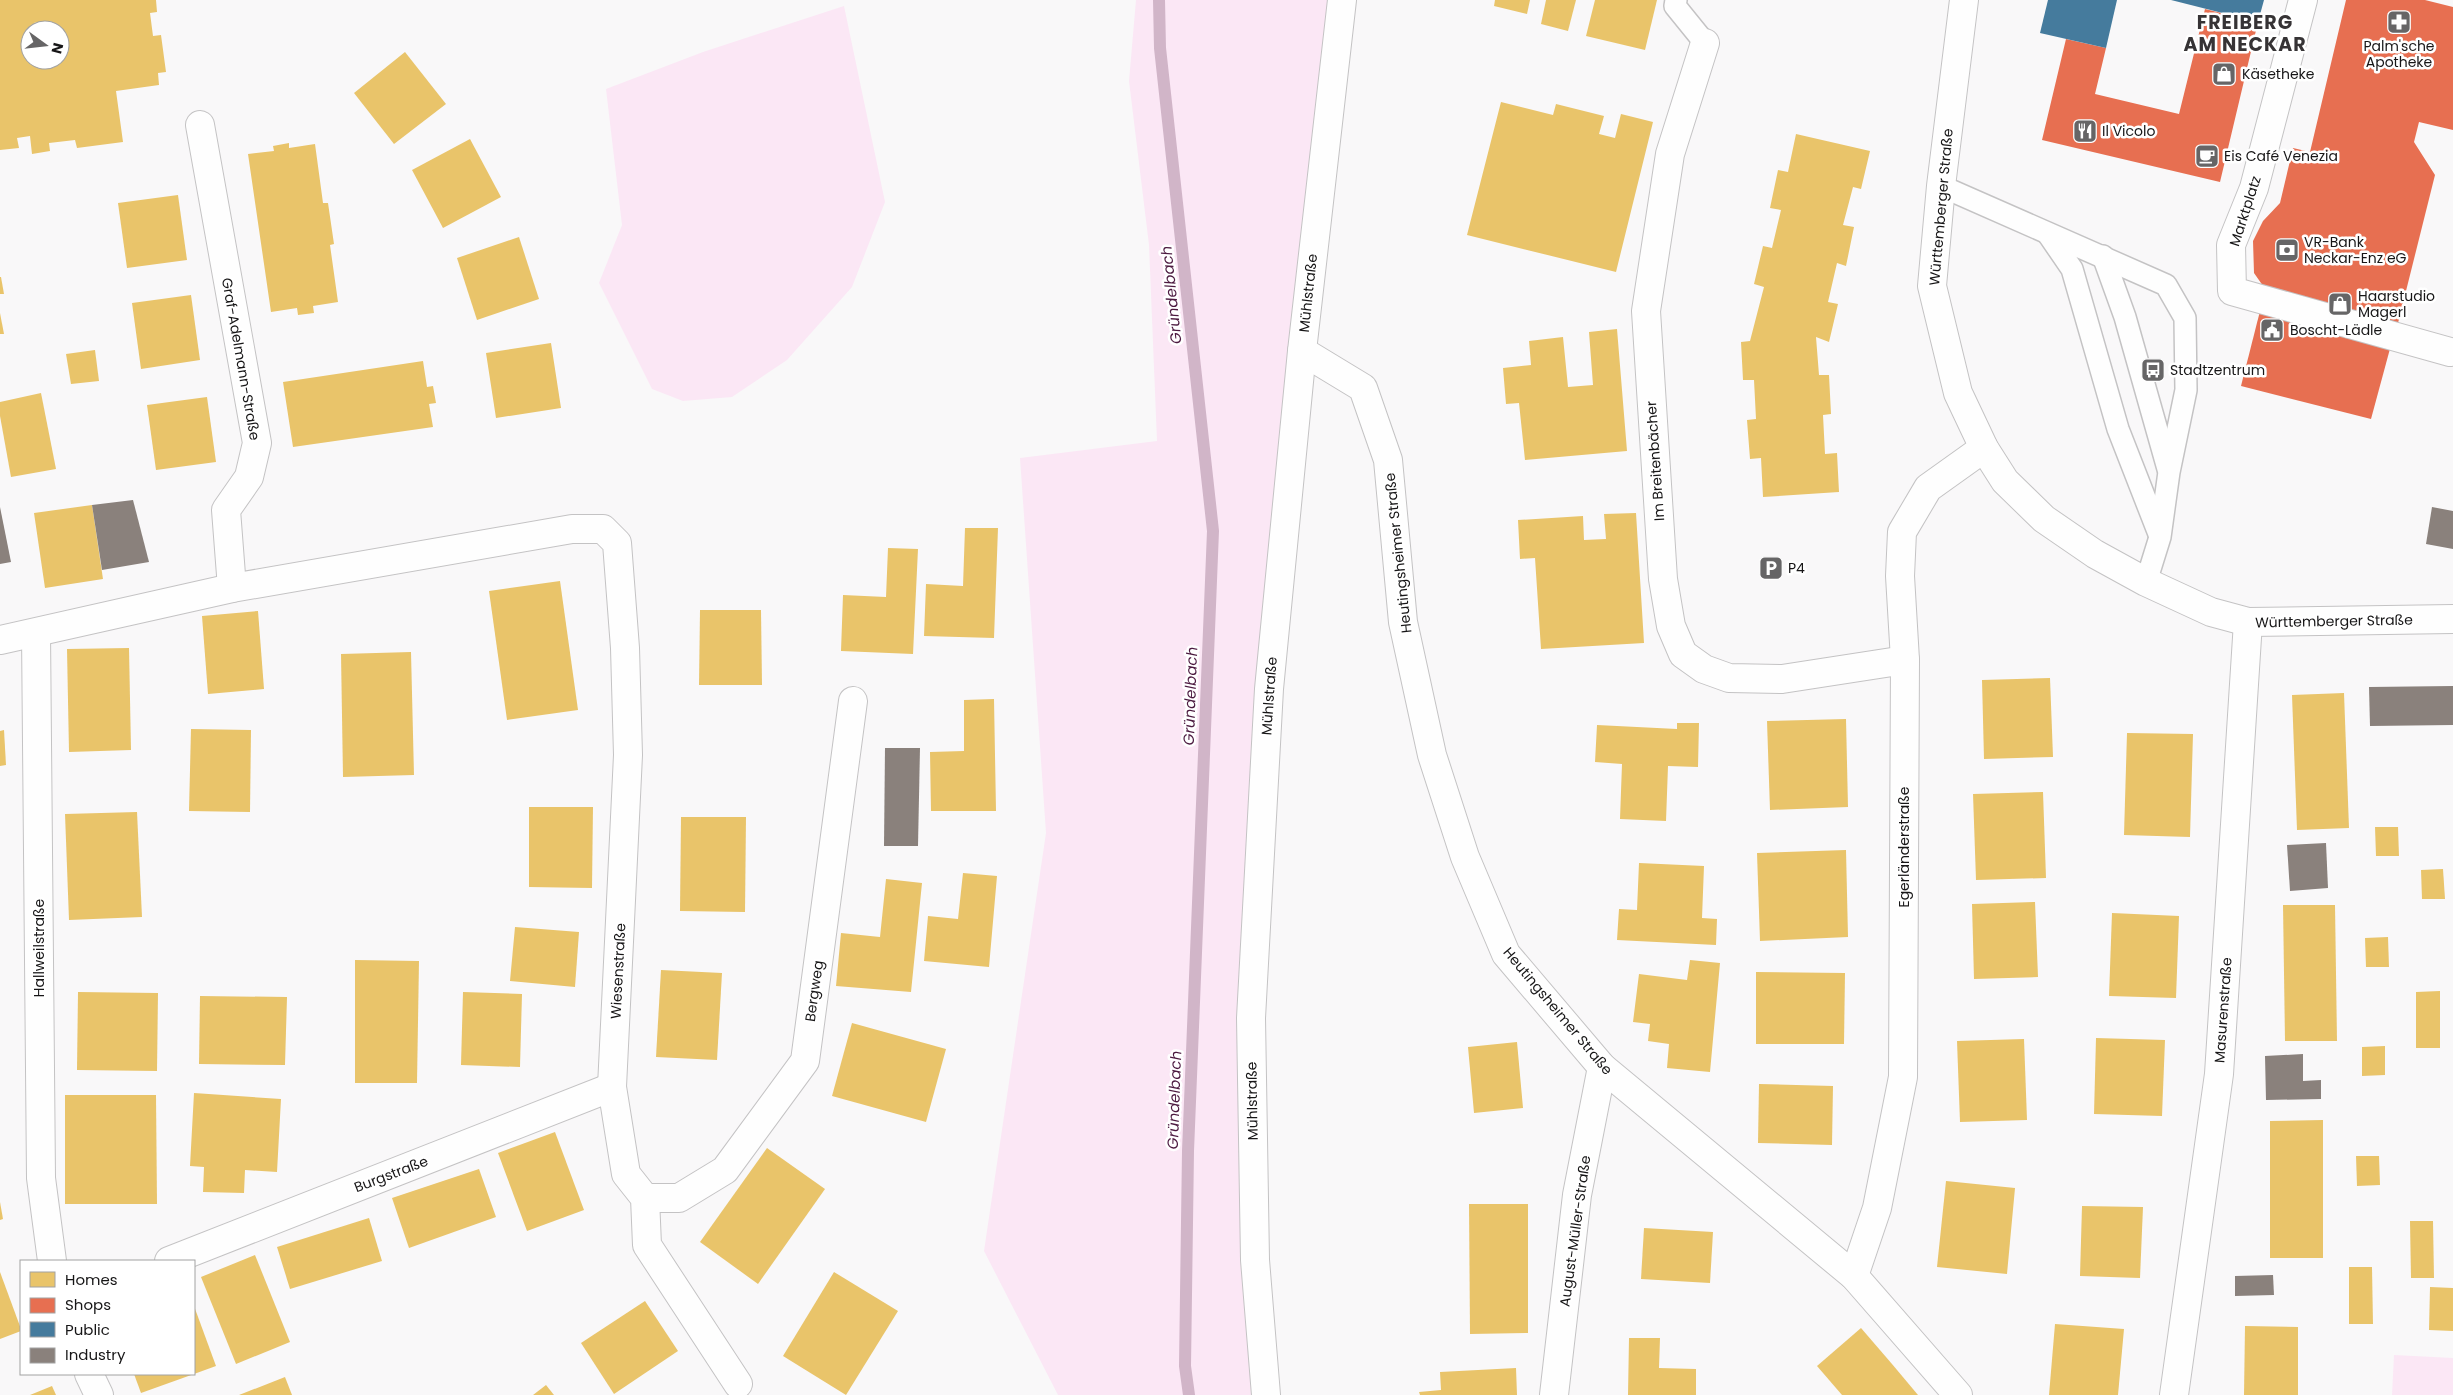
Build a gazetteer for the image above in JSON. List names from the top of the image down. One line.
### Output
{"streets":{"street":["Württemberger Straße","Marktplatz","Mühlstraße","Graf-Adelmann-Straße","Im Breitenbächer","Heutingsheimer Straße","Egerländerstraße","Hallweilstraße","Wiesenstraße","Bergweg","Masurenstraße","Burgstraße","August-Müller-Straße"]},"crossings":[["Württemberger Straße","Egerländerstraße"],["Württemberger Straße","Masurenstraße"],["Mühlstraße","Heutingsheimer Straße"],["Graf-Adelmann-Straße","Wiesenstraße"],["Im Breitenbächer","Egerländerstraße"],["Heutingsheimer Straße","Egerländerstraße"],["Heutingsheimer Straße","August-Müller-Straße"],["Wiesenstraße","Bergweg"],["Wiesenstraße","Burgstraße"]],"districts":["FREIBERG AM NECKAR"],"water":["Gründelbach"],"places":{"pharmacy":["Palm'sche Apotheke"],"shop":["Käsetheke","Haarstudio Magerl"],"restaurant":["Il Vicolo"],"cafe":["Eis Café Venezia"],"bank":["VR-Bank Neckar-Enz eG"],"public building":["Boscht-Lädle"],"bus stop":["Stadtzentrum"],"parking":["P4"]},"legend":["Homes","Shops","Public","Industry"],"north":"right"}
